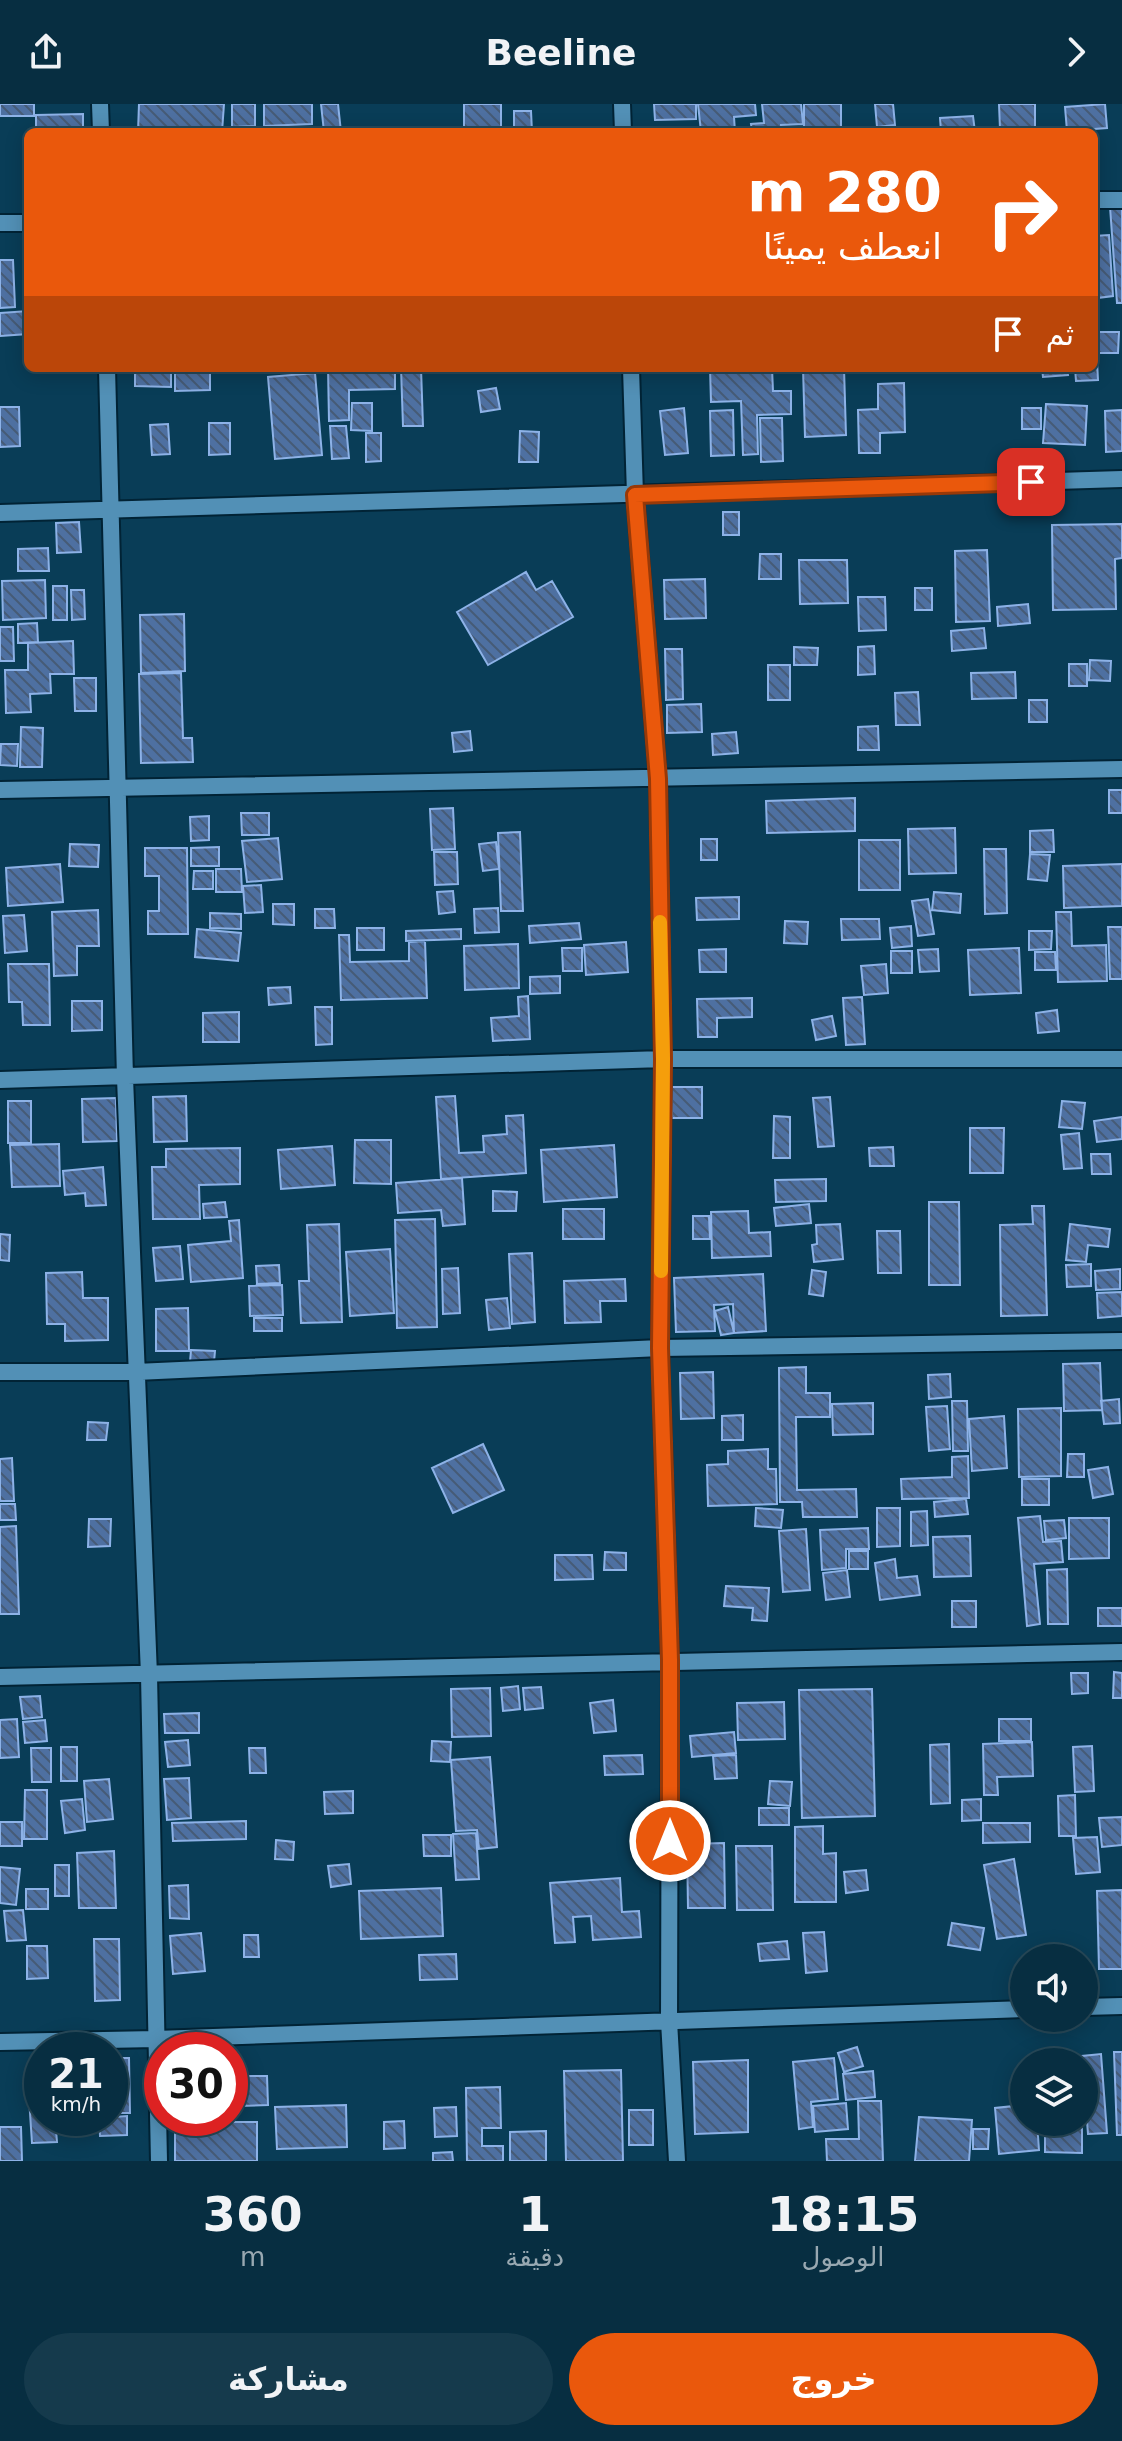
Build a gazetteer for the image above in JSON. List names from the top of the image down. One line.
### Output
{"page":{"header":"Beeline","turn":["280 m","انعطف يمينًا"],"then":"ثم","speed":"21 km/h","limit":"30","eta":["18:15","الوصول","1","دقيقة","360","m"],"buttons":["خروج","مشاركة"]}}
